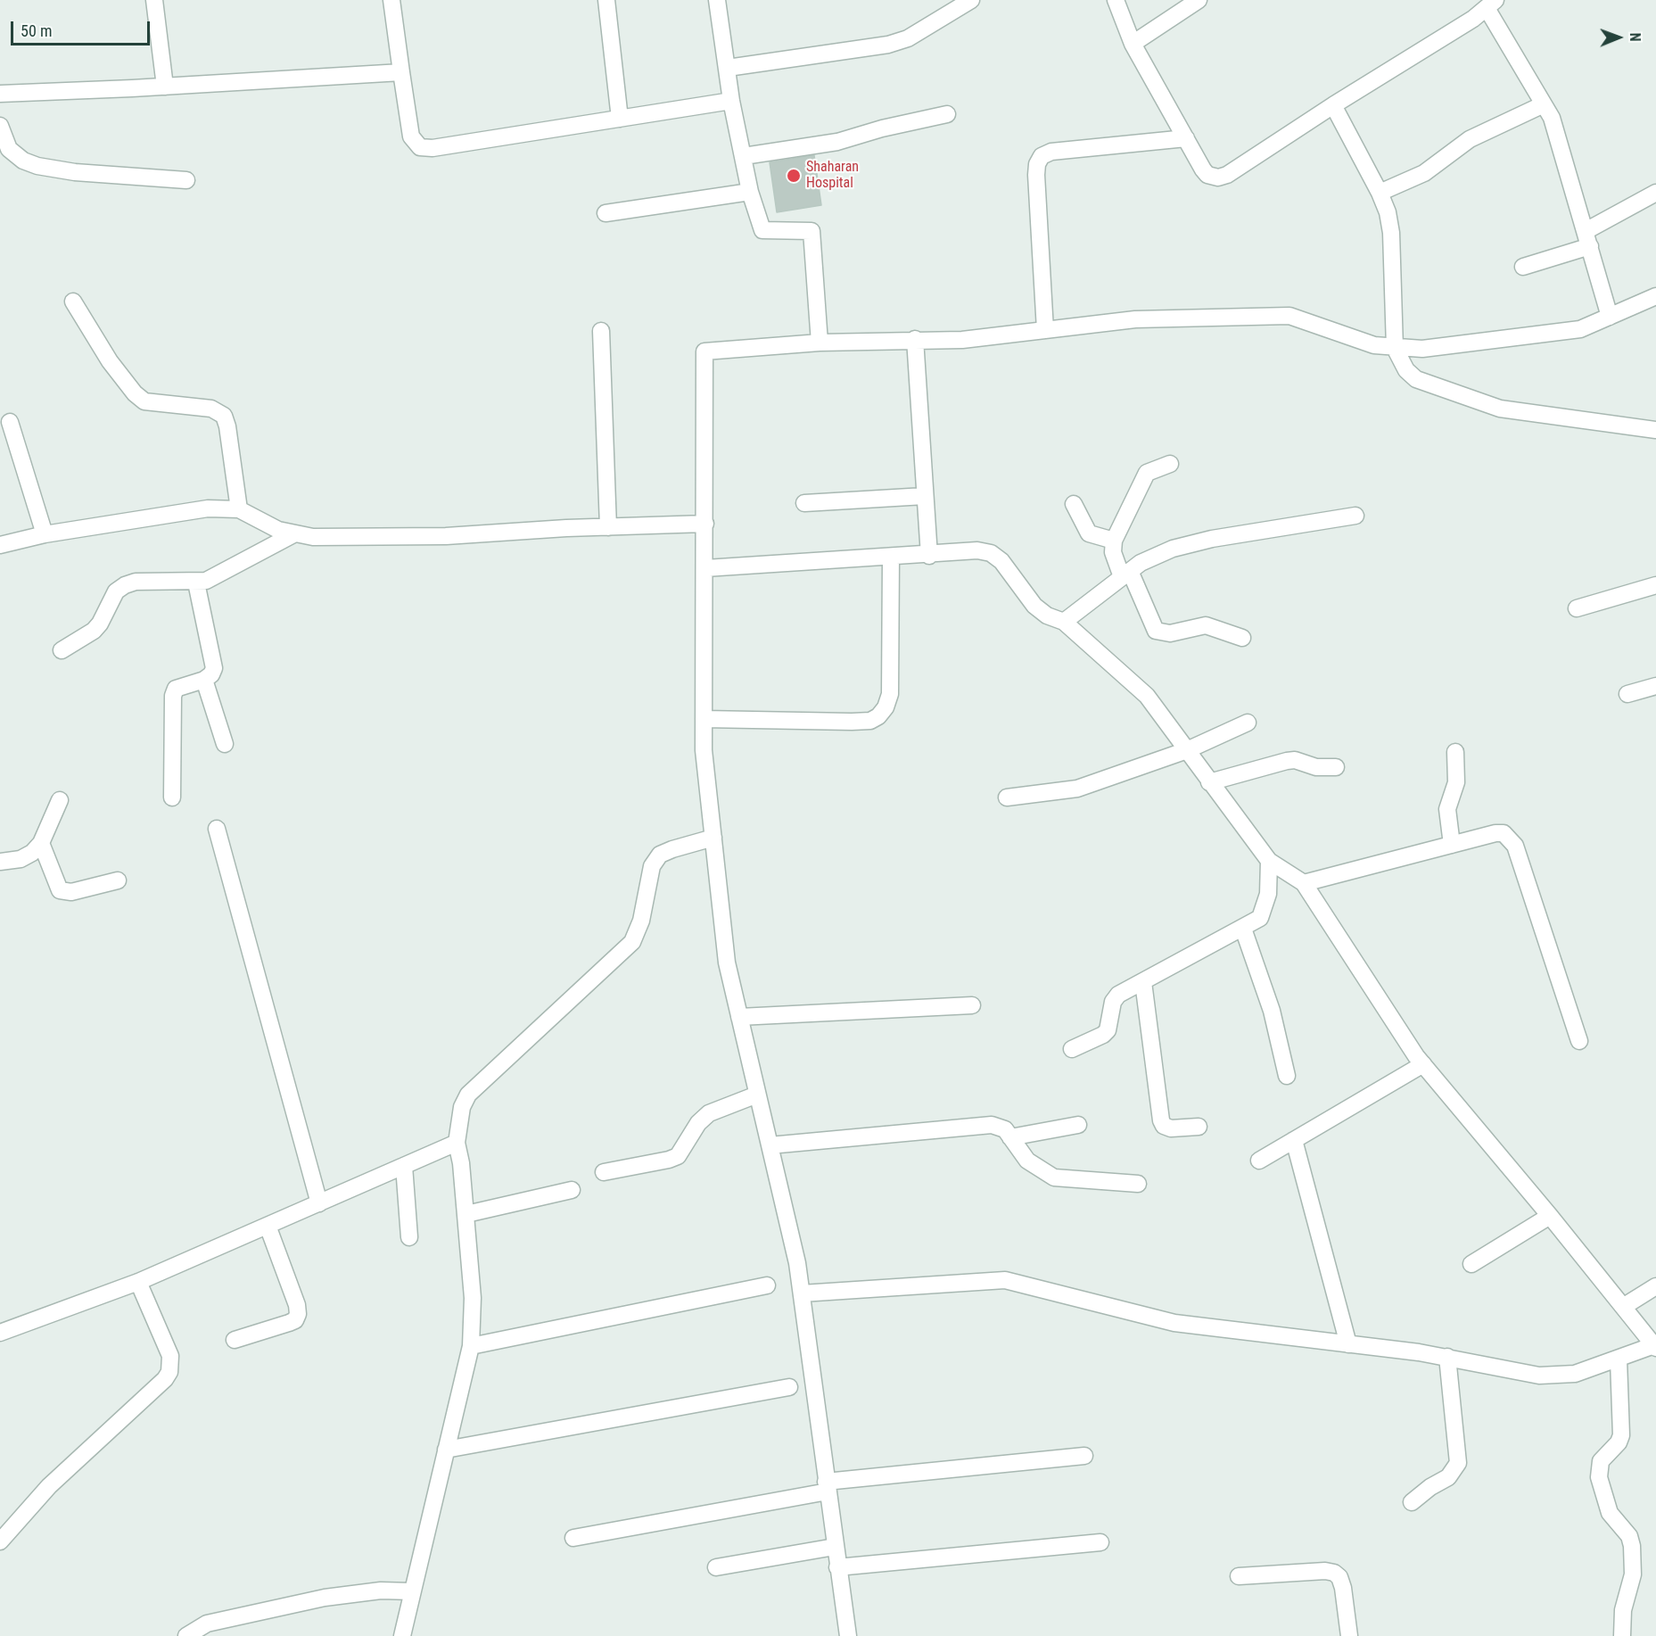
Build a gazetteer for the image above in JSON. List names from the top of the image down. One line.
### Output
{"places":["Shaharan Hospital"],"scale_bar":"50 m","north":"right"}
